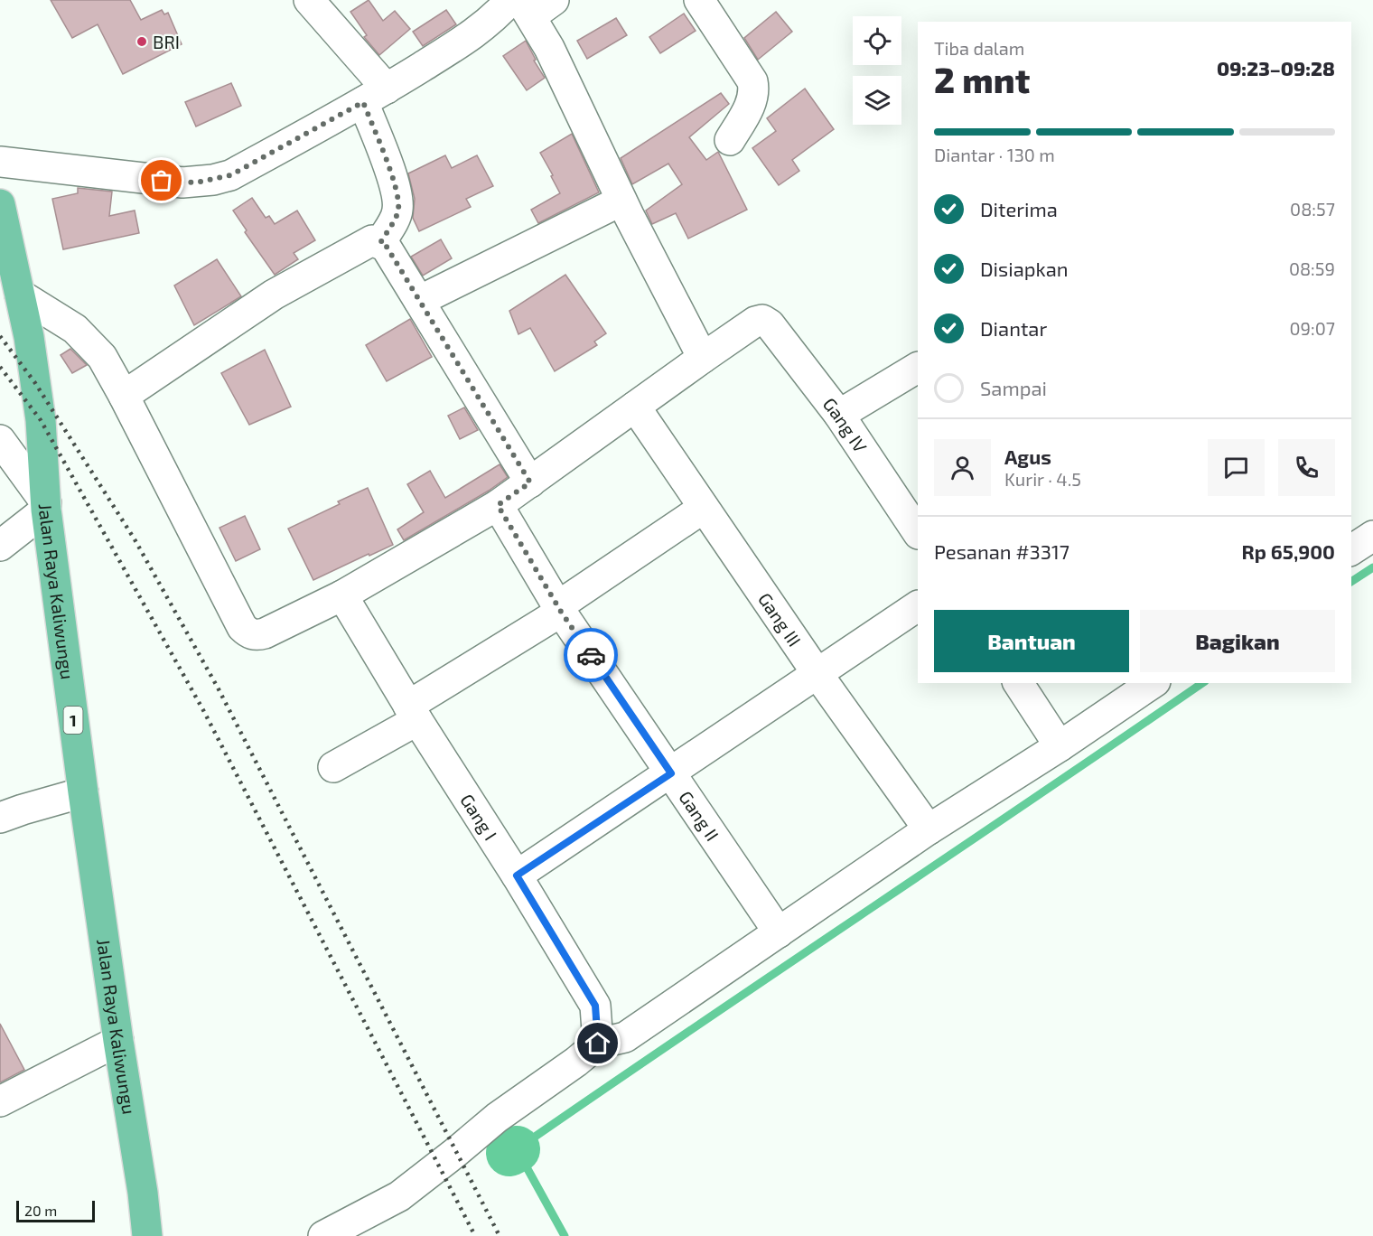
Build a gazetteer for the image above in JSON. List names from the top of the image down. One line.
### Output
{"streets":{"main road":["Jalan Raya Kaliwungu","1"],"street":["Gang IV","Gang III","Gang II","Gang I"]},"places":["BRI"],"scale_bar":"20 m","page":{"heading":["2 mnt","Tiba dalam","09:23–09:28"],"panel":["Agus","Kurir · 4.5","Pesanan #3317","Rp 65,900"],"bar":"Diantar · 130 m","list":[["Diterima","08:57"],["Disiapkan","08:59"],["Diantar","09:07"],"Sampai"],"buttons":["Bantuan","Bagikan"],"scale":"20 m"}}
